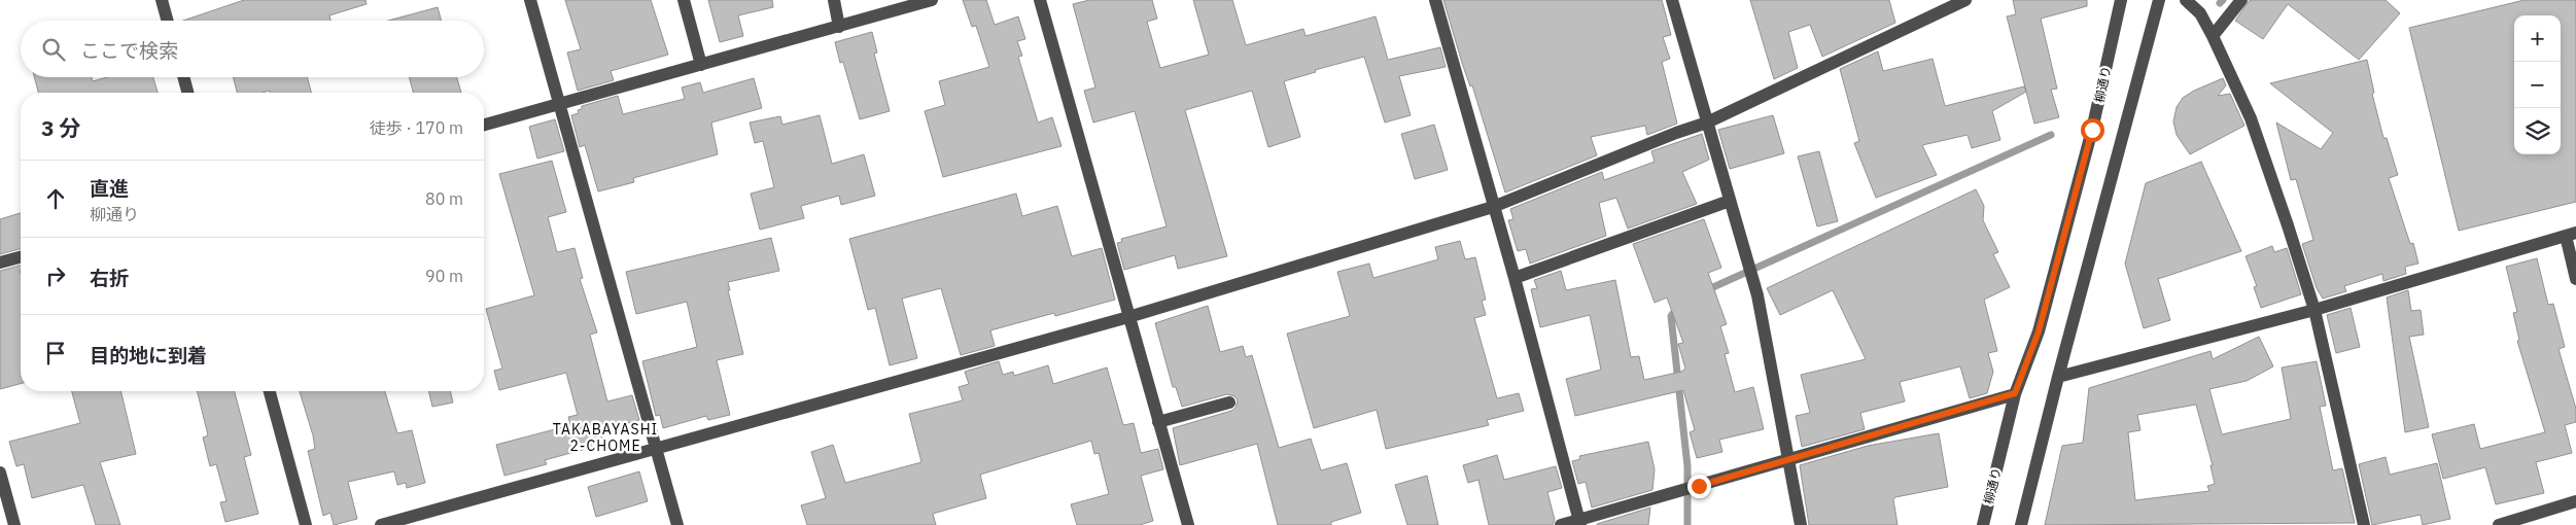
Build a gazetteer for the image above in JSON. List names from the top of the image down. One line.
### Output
{"streets":{"street":["柳通り"]},"districts":["TAKABAYASHI 2-CHOME"],"page":{"map_buttons":["+","−"],"search":"ここで検索","heading":["3 分","徒歩 · 170 m"],"list":[["直進","柳通り","80 m"],["右折","90 m"],"目的地に到着"]}}
